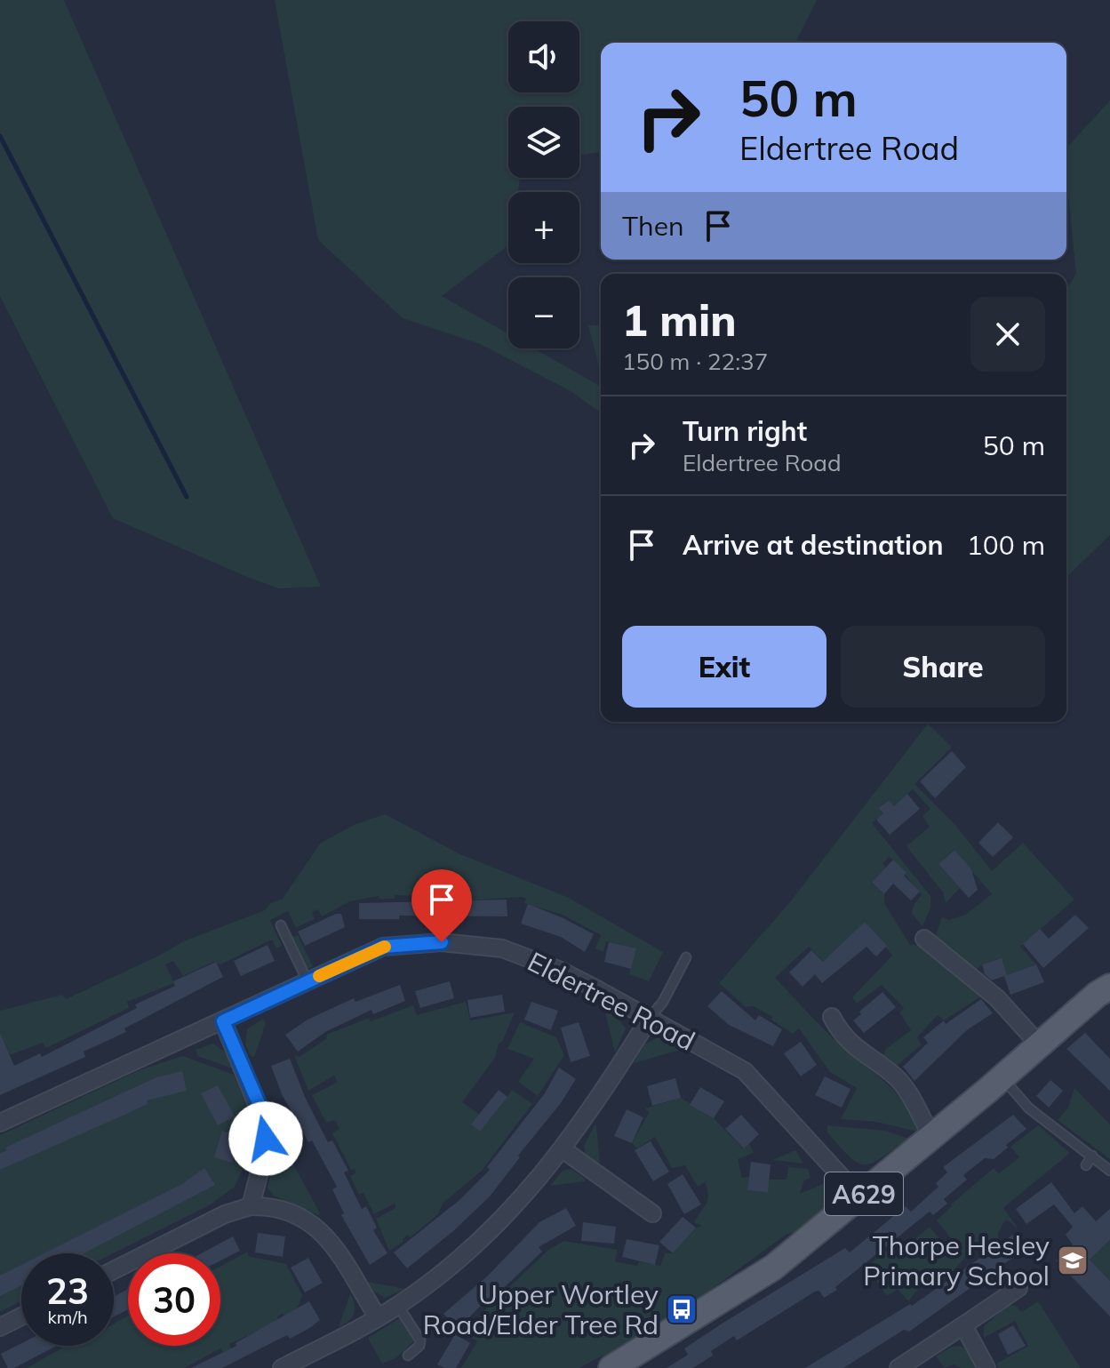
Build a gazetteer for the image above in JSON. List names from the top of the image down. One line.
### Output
{"streets":{"main road":["A629"],"street":["Eldertree Road"]},"crossings":[["Eldertree Road","A629"]],"places":{"school or university":["Thorpe Hesley Primary School"],"bus stop":["Upper Wortley Road/Elder Tree Rd"]},"page":{"map_buttons":["+","−"],"turn":["50 m","Eldertree Road"],"then":"Then","heading":["1 min","150 m · 22:37"],"list":[{"name":"Turn right","note":"Eldertree Road","value":"50 m"},{"name":"Arrive at destination","value":"100 m"}],"buttons":["Exit","Share"],"speed":"23 km/h","limit":"30"}}
